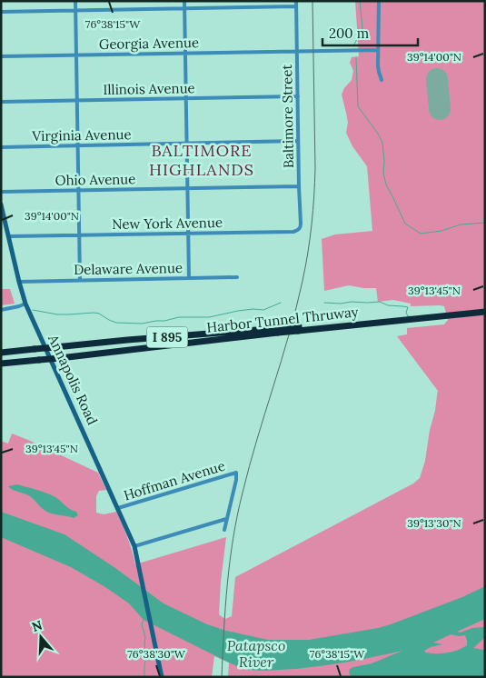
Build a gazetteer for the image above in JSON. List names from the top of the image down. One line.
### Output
{"streets":{"highway":["Harbor Tunnel Thruway","I 895"],"main road":["Annapolis Road"],"street":["Georgia Avenue","Illinois Avenue","Baltimore Street","Virginia Avenue","Ohio Avenue","New York Avenue","Delaware Avenue","Hoffman Avenue"]},"crossings":[["Georgia Avenue","Baltimore Street"],["Illinois Avenue","Baltimore Street"],["Baltimore Street","Virginia Avenue"],["Baltimore Street","Ohio Avenue"],["Baltimore Street","New York Avenue"],["New York Avenue","Annapolis Road"],["Delaware Avenue","Annapolis Road"],["Annapolis Road","Hoffman Avenue"]],"districts":["BALTIMORE HIGHLANDS"],"water":["Patapsco River"],"scale_bar":"200 m","north":"top","coordinates":["76°38'15\"W","39°14'00\"N","39°13'45\"N","39°13'30\"N","76°38'30\"W"]}
